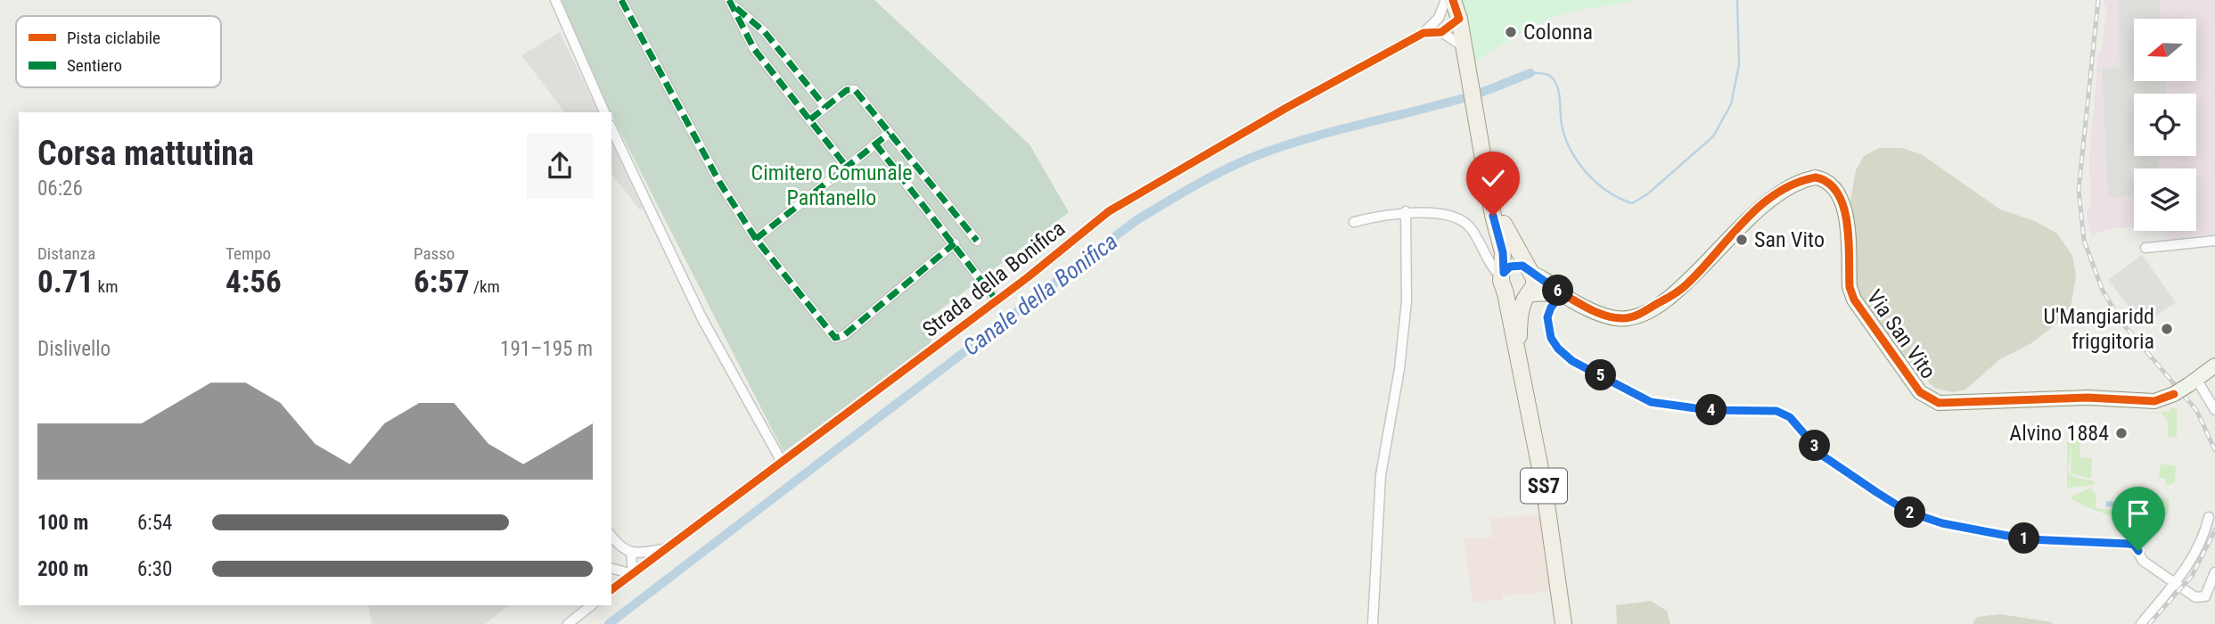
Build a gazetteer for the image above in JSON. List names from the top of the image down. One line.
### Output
{"streets":{"main road":["SS7"],"street":["Strada della Bonifica","Via San Vito"]},"crossings":[["Via San Vito","SS7"]],"water":["Canale della Bonifica"],"parks":["Cimitero Comunale Pantanello"],"places":["Colonna","San Vito","U'Mangiaridd friggitoria","Alvino 1884"],"legend":["Pista ciclabile","Sentiero"],"north":"left","page":{"heading":["Corsa mattutina","06:26"],"stats":[["Distanza","0.71 km"],["Tempo","4:56"],["Passo","6:57 /km"]],"pins":["6","5","4","3","2","1"],"chart":["Dislivello","191–195 m"],"list":[{"name":"100 m","note":"6:54"},{"name":"200 m","note":"6:30"}]}}
